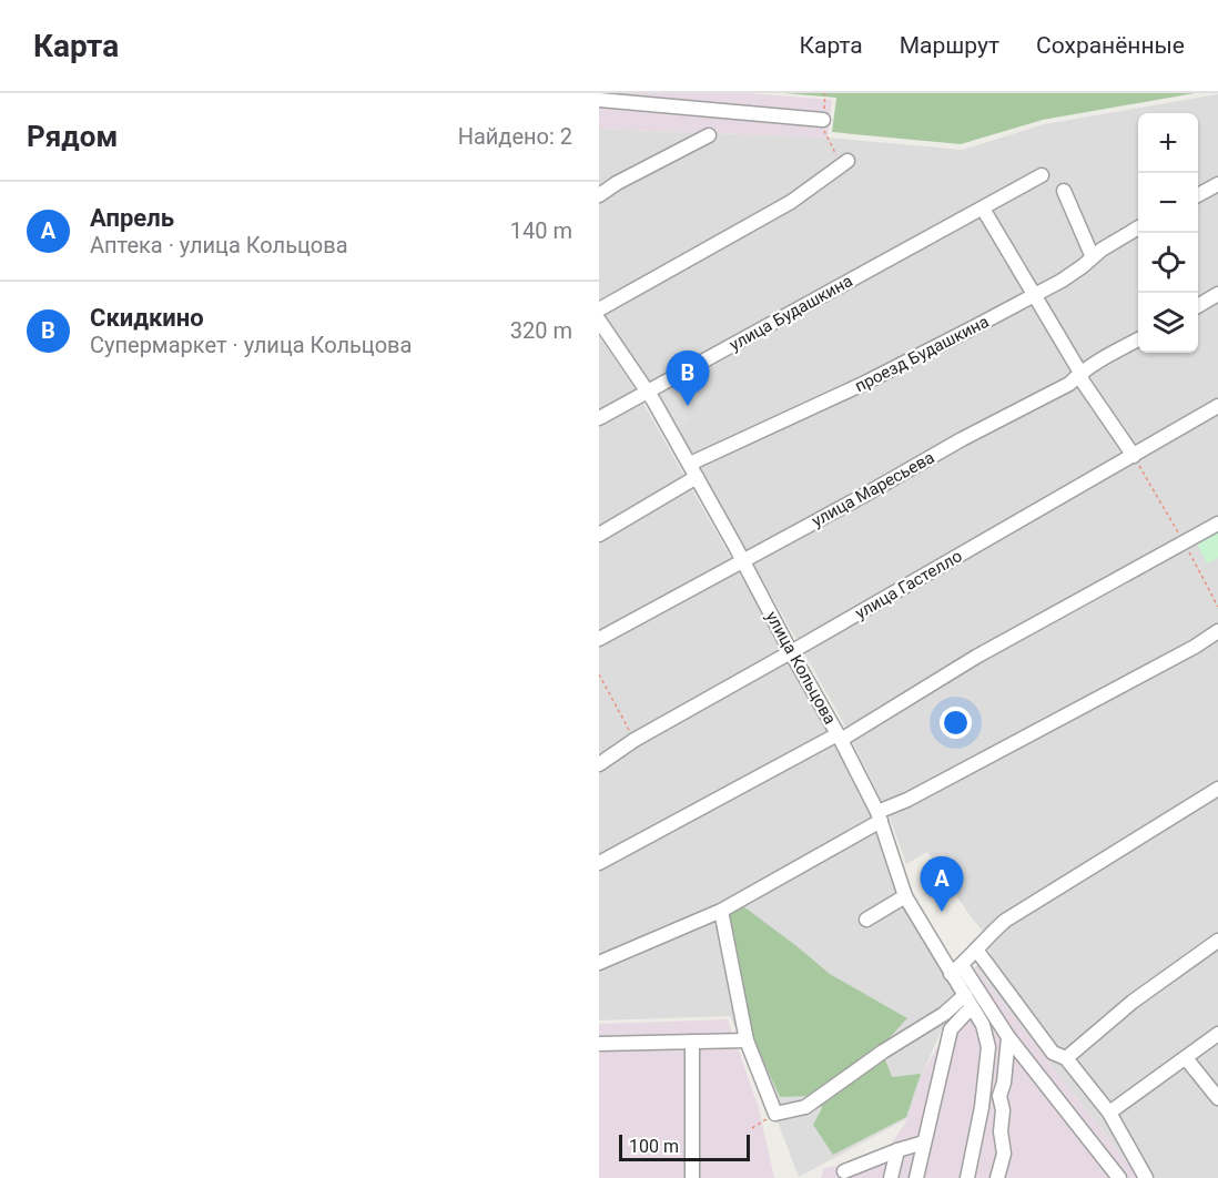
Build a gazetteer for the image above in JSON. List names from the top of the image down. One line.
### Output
{"streets":{"street":["улица Будашкина","проезд Будашкина","улица Маресьева","улица Гастелло","улица Кольцова"]},"crossings":[["улица Будашкина","улица Кольцова"],["проезд Будашкина","улица Кольцова"],["улица Маресьева","улица Кольцова"],["улица Гастелло","улица Кольцова"]],"scale_bar":"100 m","page":{"header":"Карта","nav":["Карта","Маршрут","Сохранённые"],"heading":["Рядом","Найдено: 2"],"map_buttons":["+","−"],"list":[{"mark":"A","name":"Апрель","note":"Аптека · улица Кольцова","value":"140 m"},{"mark":"B","name":"Скидкино","note":"Супермаркет · улица Кольцова","value":"320 m"}],"pins":["B","A"],"scale":"100 m"}}
